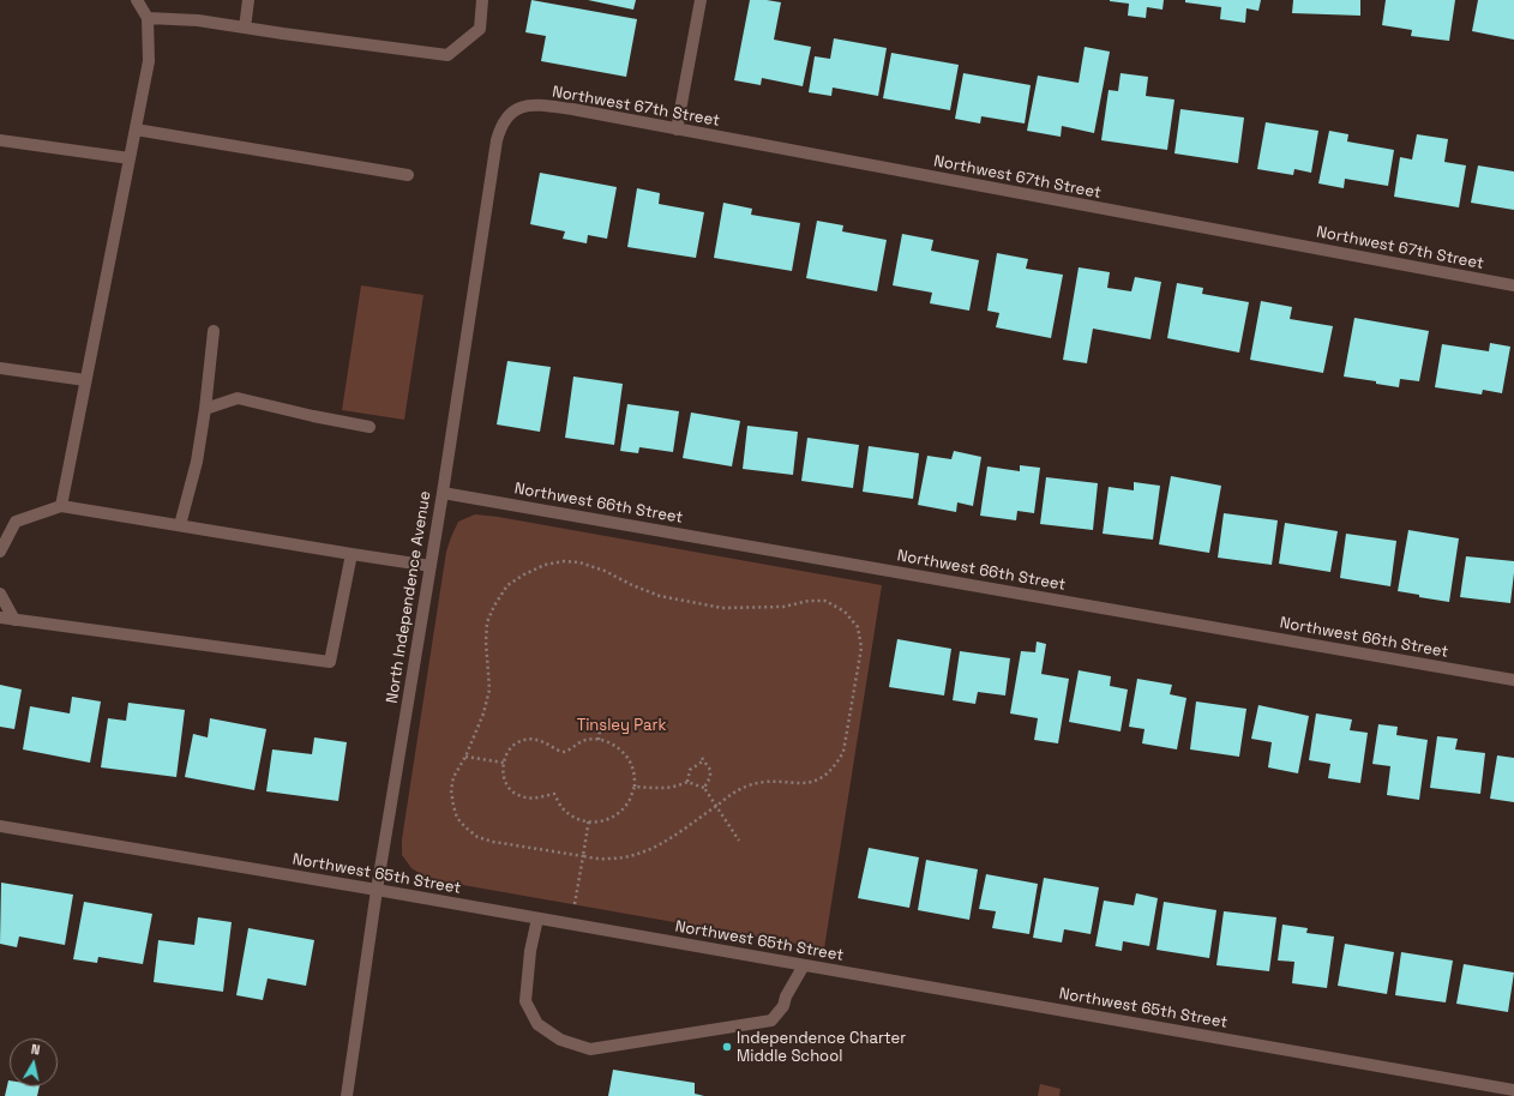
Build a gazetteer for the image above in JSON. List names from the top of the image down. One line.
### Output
{"streets":{"street":["Northwest 67th Street","Northwest 66th Street","North Independence Avenue","Northwest 65th Street"]},"crossings":[["Northwest 67th Street","North Independence Avenue"],["Northwest 66th Street","North Independence Avenue"],["North Independence Avenue","Northwest 65th Street"]],"parks":["Tinsley Park"],"places":["Independence Charter Middle School"],"north":"top"}
